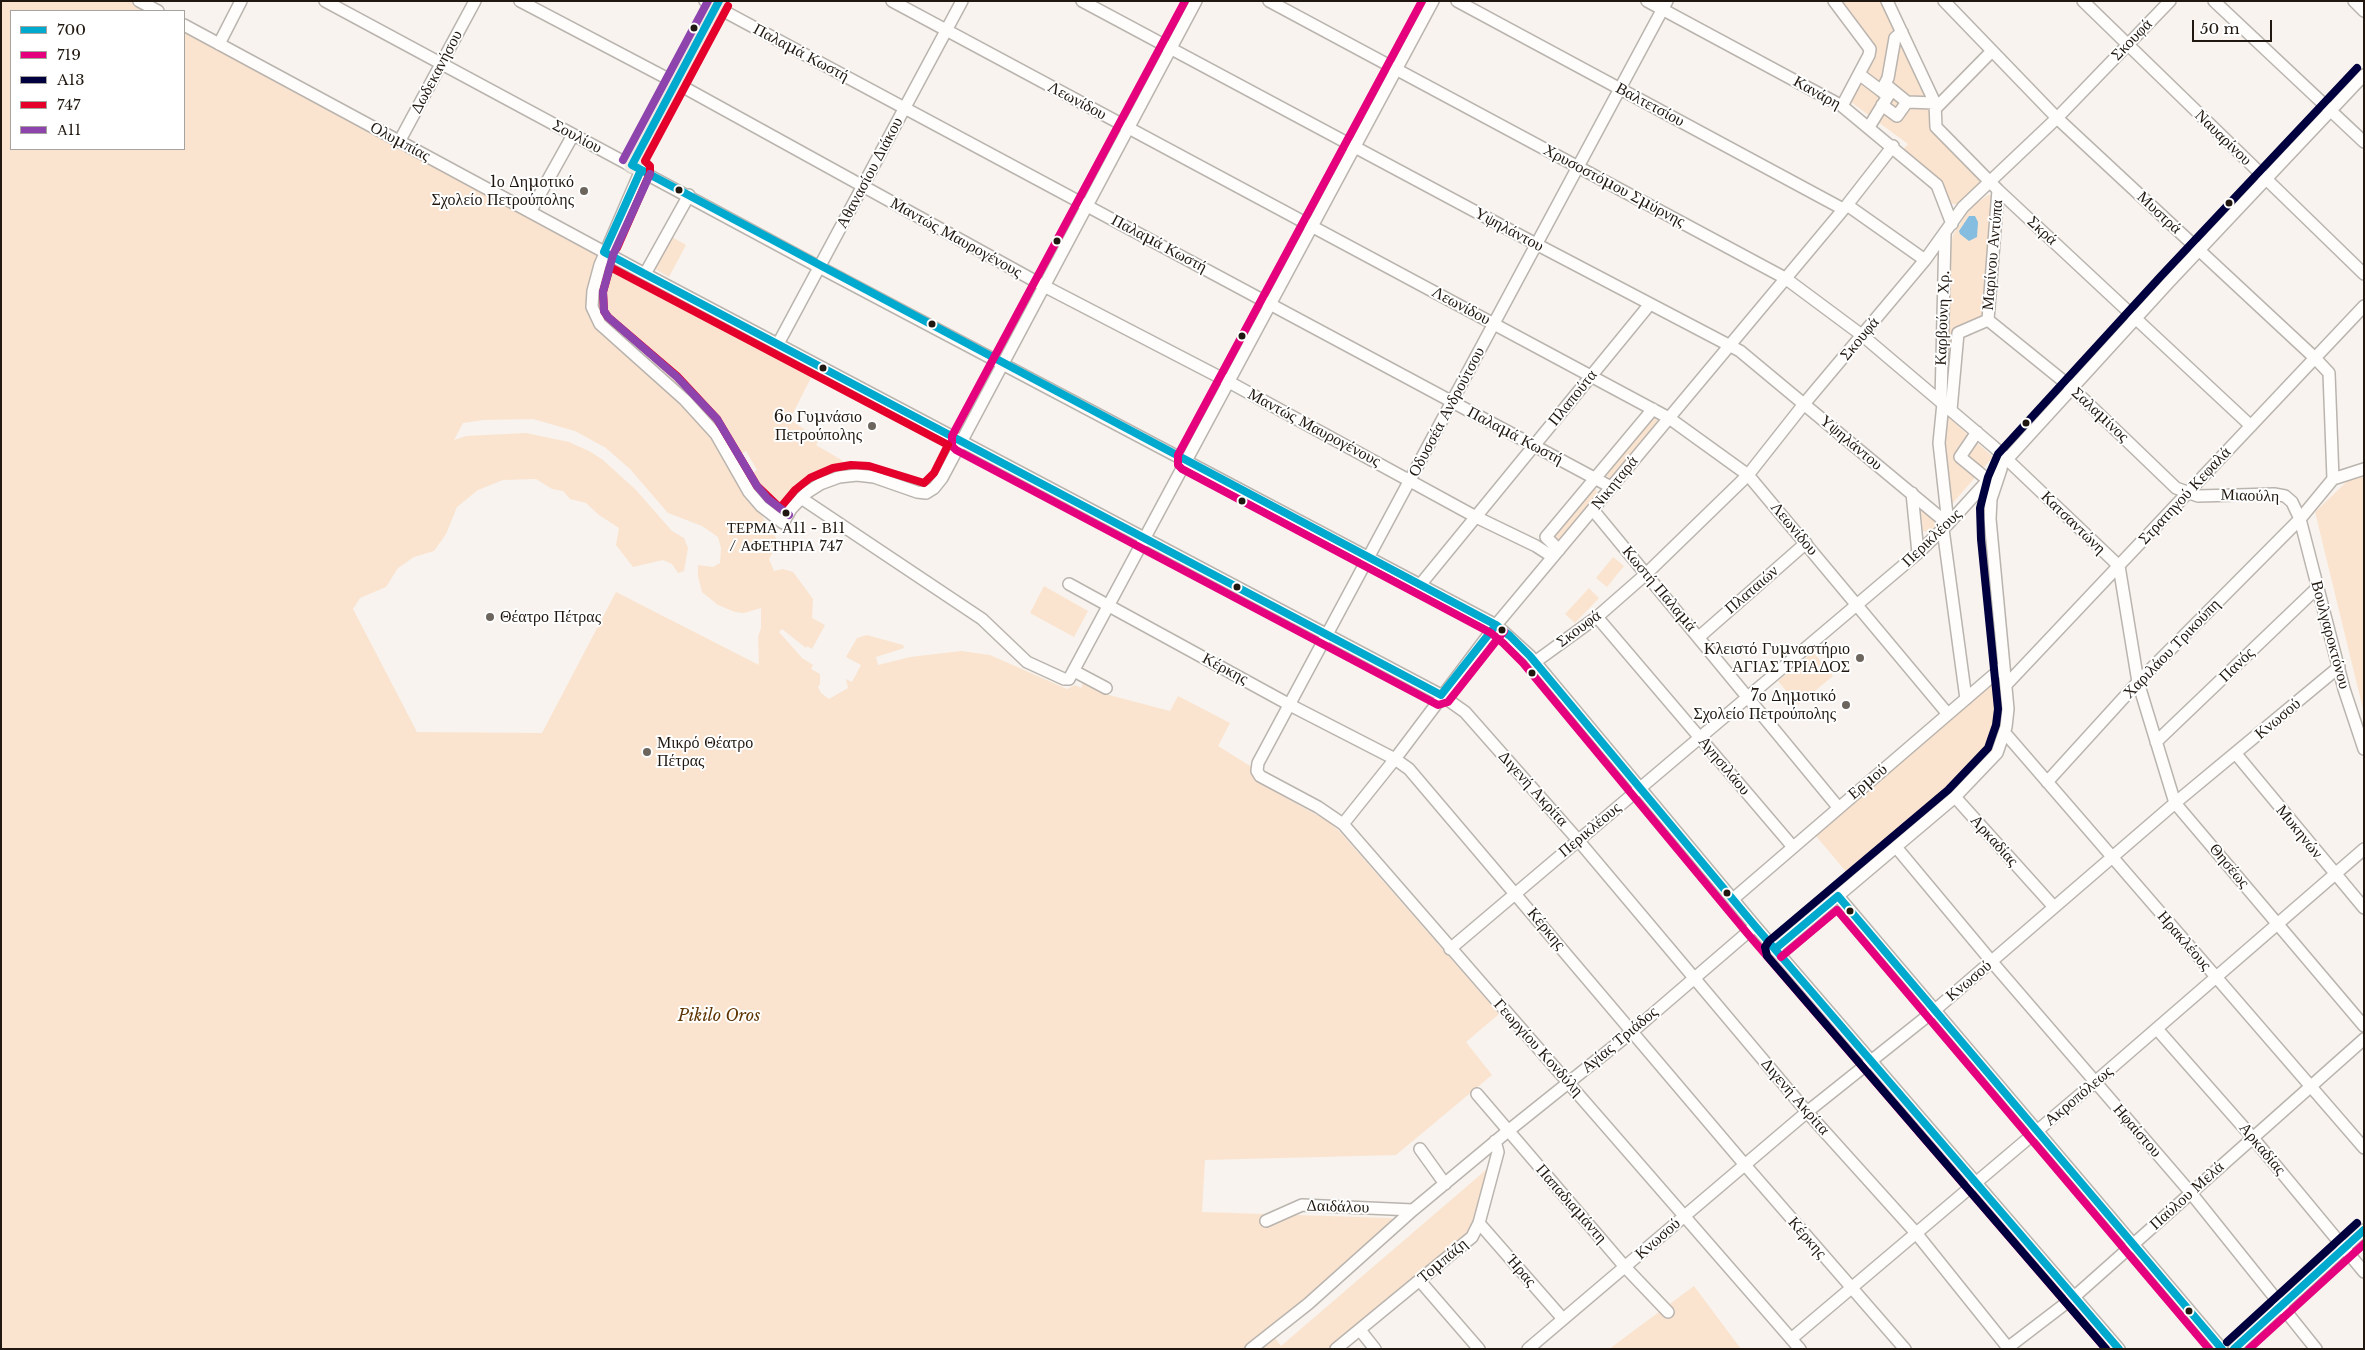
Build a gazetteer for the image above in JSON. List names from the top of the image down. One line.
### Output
{"streets":{"street":["Σκουφά","Παλαμά Κωστή","Δωδεκανήσου","Κανάρη","Λεωνίδου","Βαλτετσίου","Σουλίου","Ναυαρίνου","Ολυμπίας","Αθανασίου Διάκου","Χρυσοστόμου Σμύρνης","Μυστρά","Υψηλάντου","Σκρά","Μαντώς Μαυρογένους","Μαρίνου Αντύπα","Καρβούνη Χρ.","Πλαπούτα","Οδυσσέα Ανδρούτσου","Σαλαμίνος","Νικηταρά","Στρατηγού Κεφαλά","Μιαούλη","Κατσαντώνη","Περικλέους","Κωστή Παλαμά","Πλαταιών","Βουλγαροκτόνου","Χαριλάου Τρικούπη","Πανός","Κέρκης","Κνωσού","Αγησιλάου","Ερμού","Διγενή Ακρίτα","Μυκηνών","Αρκαδίας","Θησέως","Ηρακλέους","Αγίας Τριάδος","Γεωργίου Κονδύλη","Ακροπόλεως","Ηφαίστου","Παύλου Μελά","Παπαδιαμάντη","Δαιδάλου","Τομπάζη","Ήρας"]},"crossings":[["Σκουφά","Κανάρη"],["Σκουφά","Λεωνίδου"],["Σκουφά","Σουλίου"],["Σκουφά","Ναυαρίνου"],["Σκουφά","Χρυσοστόμου Σμύρνης"],["Σκουφά","Μυστρά"],["Σκουφά","Υψηλάντου"],["Σκουφά","Σκρά"],["Σκουφά","Μαρίνου Αντύπα"],["Σκουφά","Καρβούνη Χρ."],["Σκουφά","Κωστή Παλαμά"],["Σκουφά","Αγησιλάου"],["Παλαμά Κωστή","Αθανασίου Διάκου"],["Παλαμά Κωστή","Πλαπούτα"],["Παλαμά Κωστή","Οδυσσέα Ανδρούτσου"],["Παλαμά Κωστή","Νικηταρά"],["Δωδεκανήσου","Σουλίου"],["Δωδεκανήσου","Ολυμπίας"],["Κανάρη","Οδυσσέα Ανδρούτσου"],["Κανάρη","Νικηταρά"],["Λεωνίδου","Αθανασίου Διάκου"],["Λεωνίδου","Πλαπούτα"],["Λεωνίδου","Οδυσσέα Ανδρούτσου"],["Λεωνίδου","Νικηταρά"],["Λεωνίδου","Περικλέους"],["Λεωνίδου","Πλαταιών"],["Λεωνίδου","Ερμού"],["Βαλτετσίου","Οδυσσέα Ανδρούτσου"],["Βαλτετσίου","Νικηταρά"],["Σουλίου","Αθανασίου Διάκου"],["Σουλίου","Πλαπούτα"],["Σουλίου","Οδυσσέα Ανδρούτσου"],["Σουλίου","Νικηταρά"],["Σουλίου","Περικλέους"],["Σουλίου","Κνωσού"],["Σουλίου","Ερμού"],["Σουλίου","Αγίας Τριάδος"],["Σουλίου","Ακροπόλεως"],["Σουλίου","Παύλου Μελά"],["Ναυαρίνου","Περικλέους"],["Ολυμπίας","Αθανασίου Διάκου"],["Ολυμπίας","Διγενή Ακρίτα"],["Αθανασίου Διάκου","Μαντώς Μαυρογένους"],["Χρυσοστόμου Σμύρνης","Καρβούνη Χρ."],["Χρυσοστόμου Σμύρνης","Οδυσσέα Ανδρούτσου"],["Χρυσοστόμου Σμύρνης","Νικηταρά"],["Χρυσοστόμου Σμύρνης","Κατσαντώνη"],["Μυστρά","Στρατηγού Κεφαλά"],["Μυστρά","Περικλέους"],["Υψηλάντου","Πλαπούτα"],["Υψηλάντου","Οδυσσέα Ανδρούτσου"],["Υψηλάντου","Νικηταρά"],["Υψηλάντου","Περικλέους"],["Σκρά","Μαρίνου Αντύπα"],["Σκρά","Στρατηγού Κεφαλά"],["Σκρά","Περικλέους"],["Μαντώς Μαυρογένους","Πλαπούτα"],["Μαντώς Μαυρογένους","Οδυσσέα Ανδρούτσου"],["Μαντώς Μαυρογένους","Νικηταρά"],["Μαρίνου Αντύπα","Σαλαμίνος"],["Καρβούνη Χρ.","Κατσαντώνη"],["Οδυσσέα Ανδρούτσου","Κέρκης"],["Οδυσσέα Ανδρούτσου","Διγενή Ακρίτα"],["Οδυσσέα Ανδρούτσου","Γεωργίου Κονδύλη"],["Σαλαμίνος","Στρατηγού Κεφαλά"],["Σαλαμίνος","Μιαούλη"],["Σαλαμίνος","Περικλέους"],["Νικηταρά","Κωστή Παλαμά"],["Νικηταρά","Κέρκης"],["Νικηταρά","Διγενή Ακρίτα"],["Νικηταρά","Γεωργίου Κονδύλη"],["Στρατηγού Κεφαλά","Μιαούλη"],["Στρατηγού Κεφαλά","Κατσαντώνη"],["Μιαούλη","Βουλγαροκτόνου"],["Μιαούλη","Χαριλάου Τρικούπη"],["Κατσαντώνη","Περικλέους"],["Κατσαντώνη","Χαριλάου Τρικούπη"],["Κατσαντώνη","Θησέως"],["Περικλέους","Κωστή Παλαμά"],["Περικλέους","Κέρκης"],["Περικλέους","Αγησιλάου"],["Περικλέους","Διγενή Ακρίτα"],["Περικλέους","Γεωργίου Κονδύλη"],["Κωστή Παλαμά","Πλαταιών"],["Κωστή Παλαμά","Ερμού"],["Βουλγαροκτόνου","Χαριλάου Τρικούπη"],["Βουλγαροκτόνου","Πανός"],["Βουλγαροκτόνου","Κνωσού"],["Χαριλάου Τρικούπη","Θησέως"],["Χαριλάου Τρικούπη","Ηρακλέους"],["Πανός","Θησέως"],["Κέρκης","Κνωσού"],["Κέρκης","Αγίας Τριάδος"],["Κέρκης","Ακροπόλεως"],["Κνωσού","Διγενή Ακρίτα"],["Κνωσού","Μυκηνών"],["Κνωσού","Αρκαδίας"],["Κνωσού","Θησέως"],["Κνωσού","Ηρακλέους"],["Κνωσού","Γεωργίου Κονδύλη"],["Κνωσού","Ηφαίστου"],["Κνωσού","Παπαδιαμάντη"],["Κνωσού","Ήρας"],["Αγησιλάου","Ερμού"],["Διγενή Ακρίτα","Αγίας Τριάδος"],["Διγενή Ακρίτα","Ακροπόλεως"],["Διγενή Ακρίτα","Παύλου Μελά"],["Μυκηνών","Ακροπόλεως"],["Αρκαδίας","Ακροπόλεως"],["Αρκαδίας","Παύλου Μελά"],["Θησέως","Ακροπόλεως"],["Ηρακλέους","Ακροπόλεως"],["Ηρακλέους","Παύλου Μελά"],["Αγίας Τριάδος","Γεωργίου Κονδύλη"],["Αγίας Τριάδος","Παπαδιαμάντη"],["Αγίας Τριάδος","Δαιδάλου"],["Αγίας Τριάδος","Τομπάζη"],["Γεωργίου Κονδύλη","Ακροπόλεως"],["Ακροπόλεως","Ηφαίστου"],["Ηφαίστου","Παύλου Μελά"],["Τομπάζη","Ήρας"]],"parks":["Pikilo Oros"],"places":["1ο Δημοτικό Σχολείο Πετρούπολης","6ο Γυμνάσιο Πετρούπολης","ΤΕΡΜΑ Α11 - Β11 / ΑΦΕΤΗΡΙΑ 747","Θέατρο Πέτρας","Κλειστό Γυμναστήριο ΑΓΙΑΣ ΤΡΙΑΔΟΣ","7ο Δημοτικό Σχολείο Πετρούπολης","Μικρό Θέατρο Πέτρας"],"lines":["transit line 700","transit line 719","transit line Α11","transit line 747","transit line A13"],"legend":["700","719","A13","747","Α11"],"scale_bar":"50 m"}
